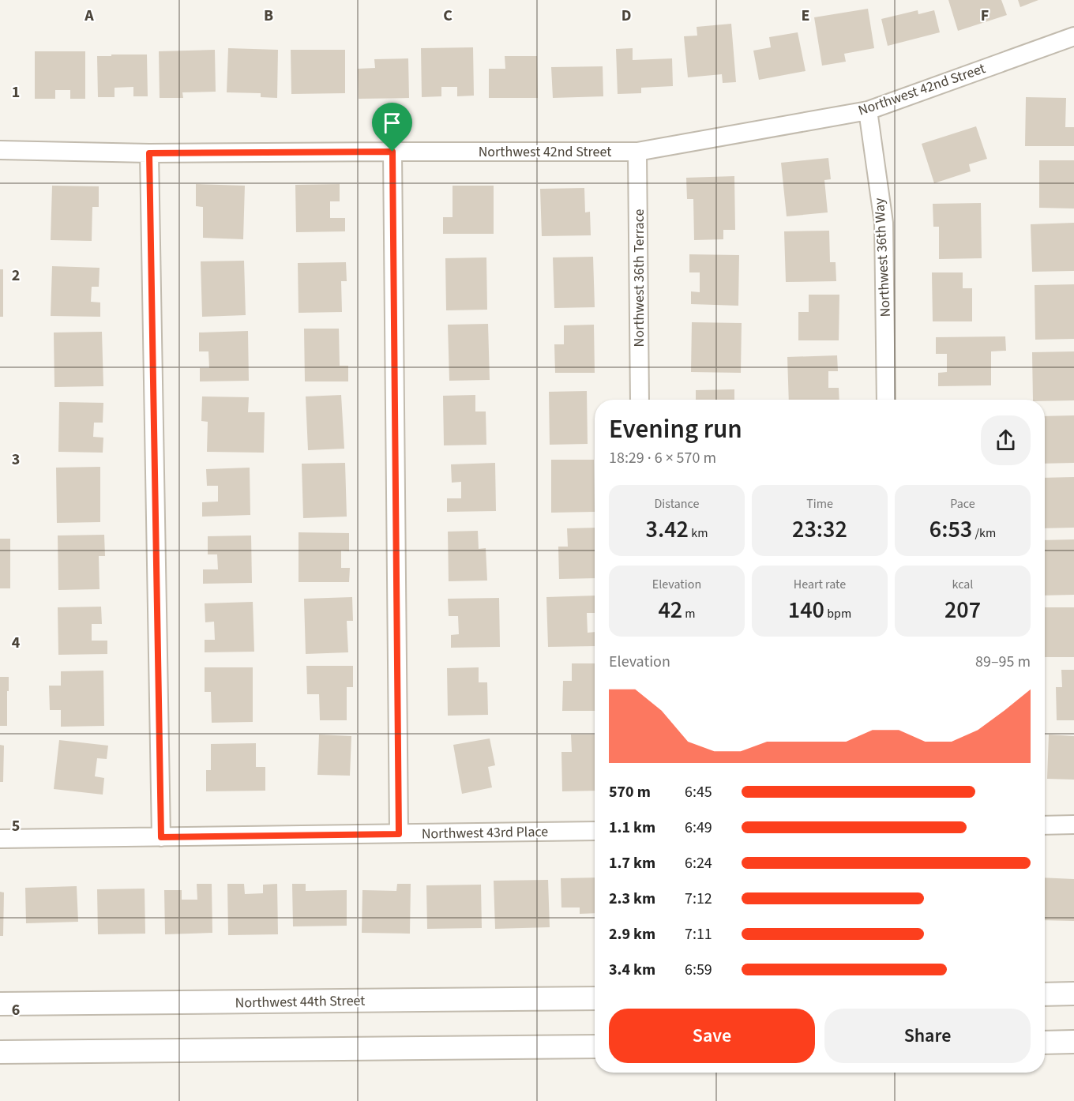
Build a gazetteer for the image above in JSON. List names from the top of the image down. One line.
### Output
{"streets":{"street":["Northwest 42nd Street","Northwest 36th Way","Northwest 36th Terrace","Northwest 43rd Place","Northwest 44th Street"]},"crossings":[["Northwest 42nd Street","Northwest 36th Way"],["Northwest 42nd Street","Northwest 36th Terrace"]],"page":{"heading":["Evening run","18:29 · 6 × 570 m"],"stats":[["Distance","3.42 km"],["Time","23:32"],["Pace","6:53 /km"],["Elevation","42 m"],["Heart rate","140 bpm"],["kcal","207"]],"chart":["Elevation","89–95 m"],"list":[{"name":"570 m","note":"6:45"},{"name":"1.1 km","note":"6:49"},{"name":"1.7 km","note":"6:24"},{"name":"2.3 km","note":"7:12"},{"name":"2.9 km","note":"7:11"},{"name":"3.4 km","note":"6:59"}],"buttons":["Save","Share"]},"grid":{"columns":["A","B","C","D","E","F"],"rows":["1","2","3","4","5","6"]}}
